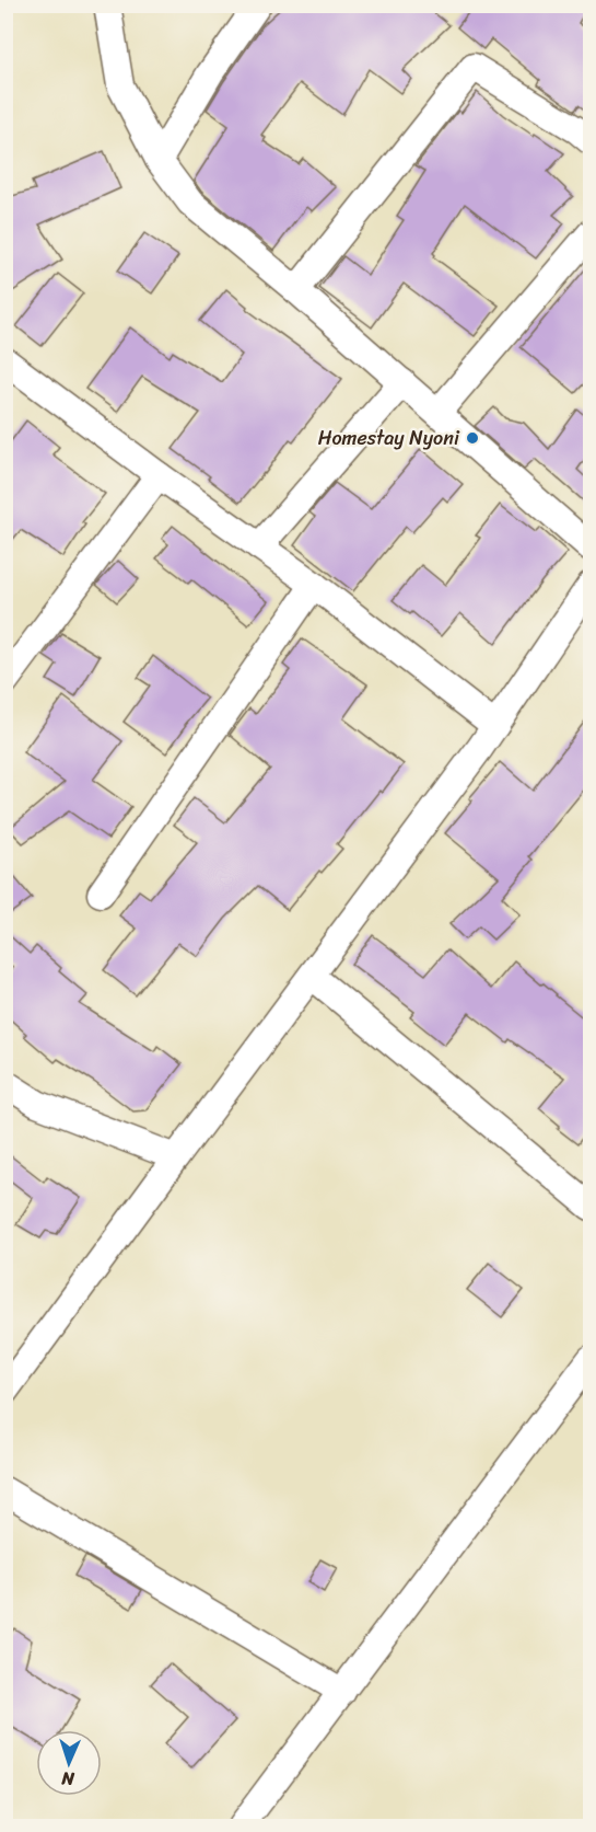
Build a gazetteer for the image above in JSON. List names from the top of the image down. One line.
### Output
{"places":["Homestay Nyoni"],"north":"bottom"}
